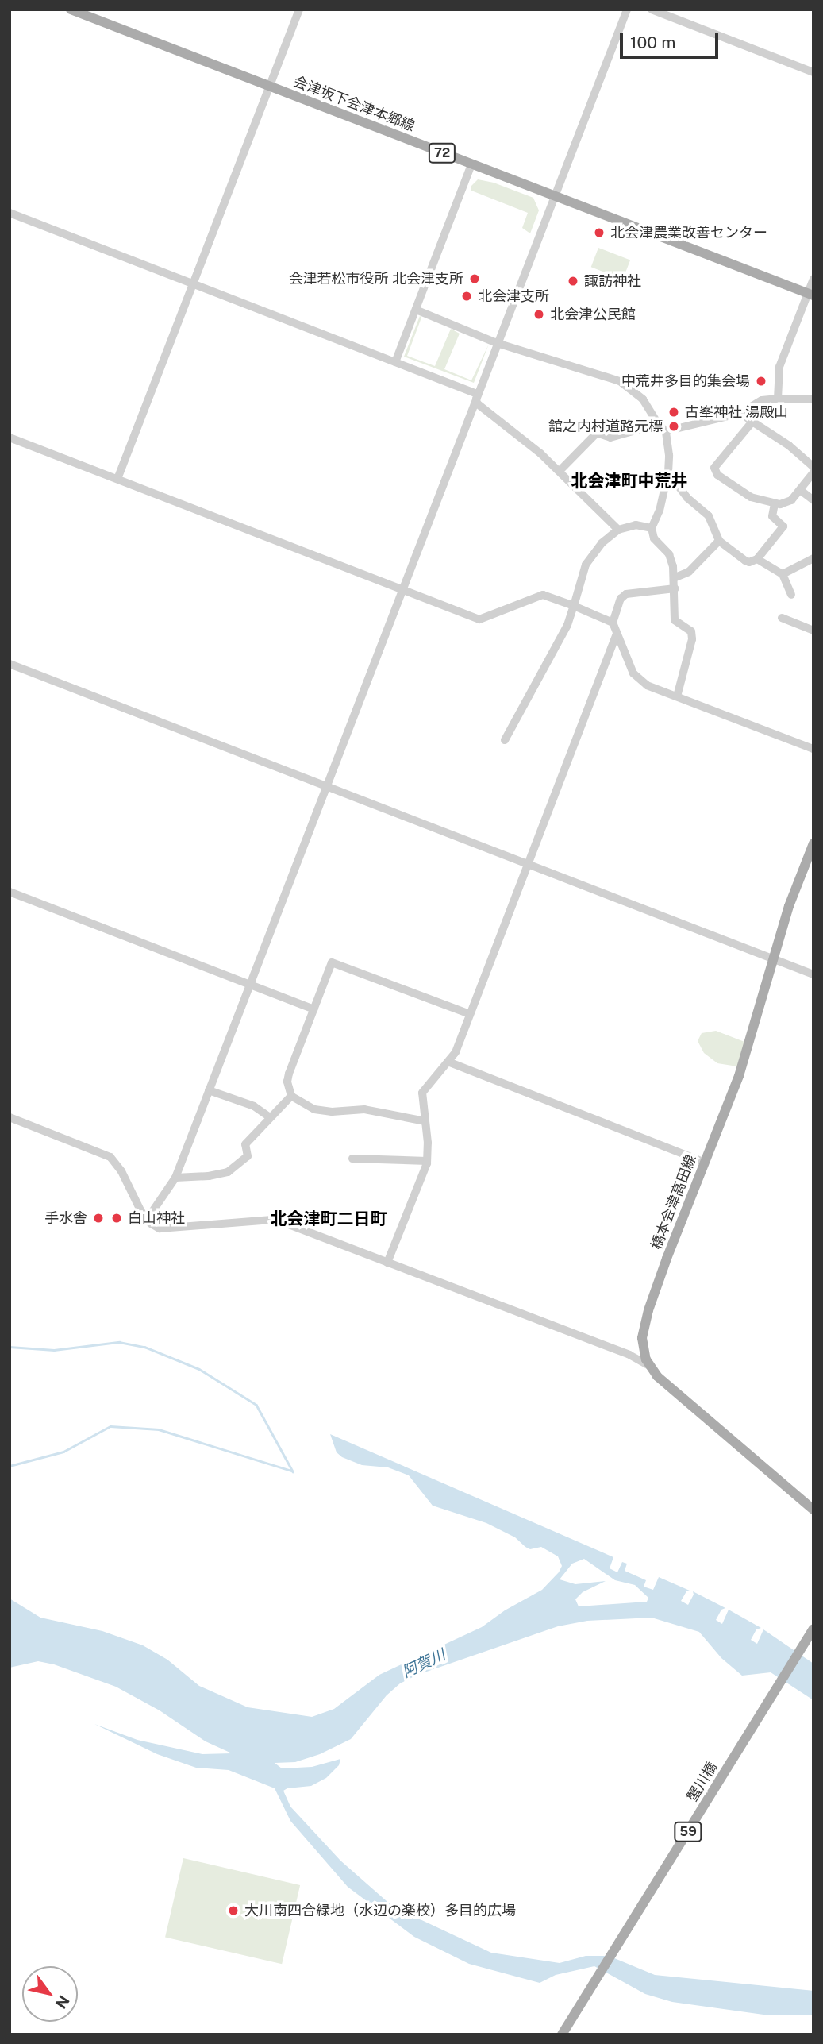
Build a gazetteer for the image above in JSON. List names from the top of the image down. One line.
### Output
{"streets":{"main road":["会津坂下会津本郷線","72","橋本会津高田線","蟹川橋","59"]},"districts":["北会津町中荒井","北会津町二日町"],"water":["阿賀川"],"places":["北会津農業改善センター","会津若松市役所 北会津支所","諏訪神社","北会津支所","北会津公民館","中荒井多目的集会場","古峯神社 湯殿山","舘之内村道路元標","手水舎","白山神社","大川南四合緑地（水辺の楽校）多目的広場"],"scale_bar":"100 m","north":"bottom right"}
